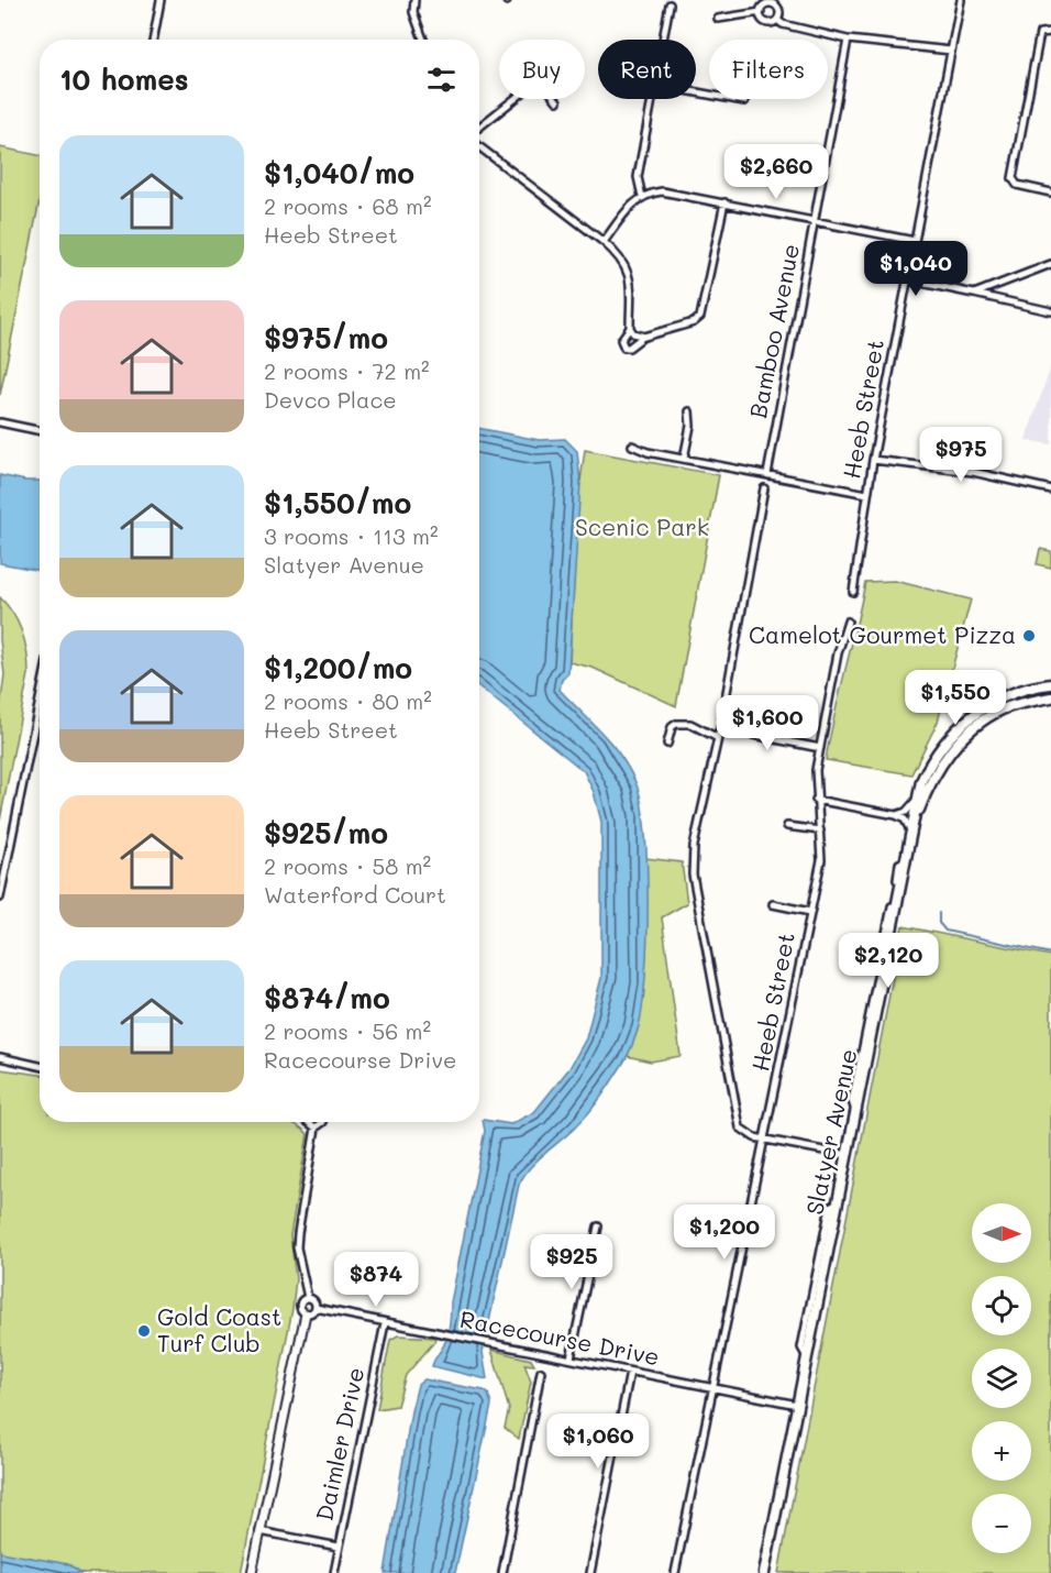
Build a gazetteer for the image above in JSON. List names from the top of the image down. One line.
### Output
{"streets":{"main road":["Slatyer Avenue"],"street":["Bamboo Avenue","Heeb Street","Racecourse Drive","Daimler Drive"]},"crossings":[["Heeb Street","Racecourse Drive"],["Slatyer Avenue","Racecourse Drive"],["Racecourse Drive","Daimler Drive"]],"parks":["Scenic Park"],"places":["Camelot Gourmet Pizza","Gold Coast Turf Club"],"north":"right","page":{"chip":["Buy","Rent","Filters"],"heading":"10 homes","list":[{"name":"$1,040/mo","note":"2 rooms · 68 m² · Heeb Street"},{"name":"$975/mo","note":"2 rooms · 72 m² · Devco Place"},{"name":"$1,550/mo","note":"3 rooms · 113 m² · Slatyer Avenue"},{"name":"$1,200/mo","note":"2 rooms · 80 m² · Heeb Street"},{"name":"$925/mo","note":"2 rooms · 58 m² · Waterford Court"},{"name":"$874/mo","note":"2 rooms · 56 m² · Racecourse Drive"}],"price":["$2,660","$1,040","$975","$1,550","$1,600","$2,120","$1,200","$925","$874","$1,060"],"map_buttons":["+","−"]}}
